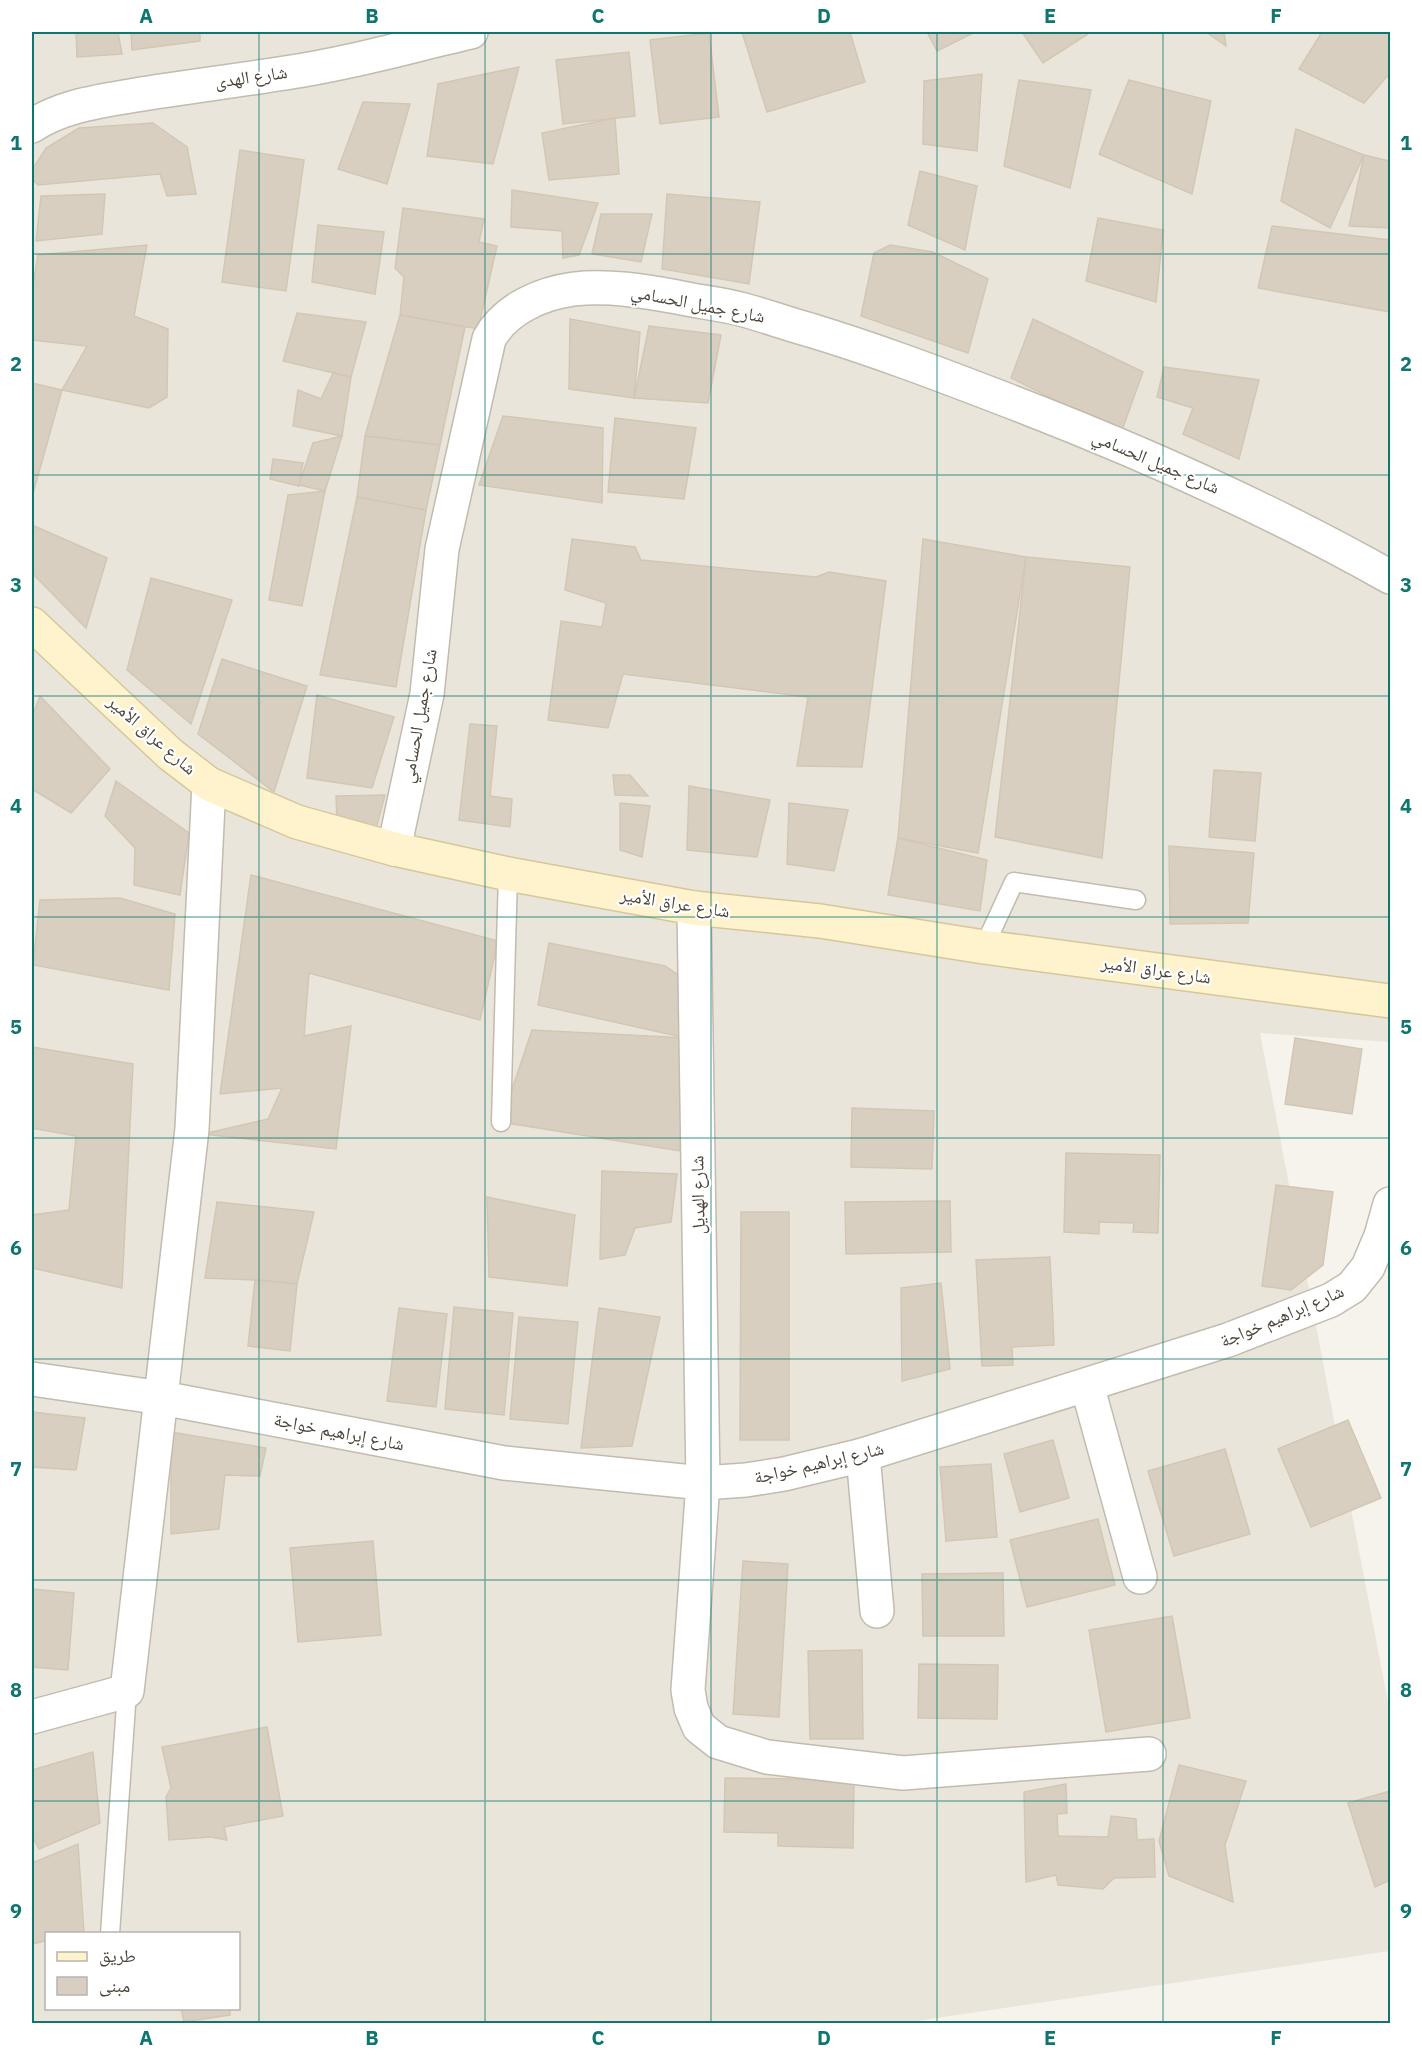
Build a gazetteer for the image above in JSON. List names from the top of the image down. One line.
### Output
{"streets":{"main road":["شارع عراق الأمير"],"street":["شارع الهدى","شارع جميل الحسامي","شارع الهديل","شارع إبراهيم خواجة"]},"crossings":[["شارع جميل الحسامي","شارع عراق الأمير"],["شارع عراق الأمير","شارع الهديل"],["شارع الهديل","شارع إبراهيم خواجة"]],"legend":["طريق","مبنى"],"grid":{"columns":["A","B","C","D","E","F"],"rows":["1","2","3","4","5","6","7","8","9"]}}
